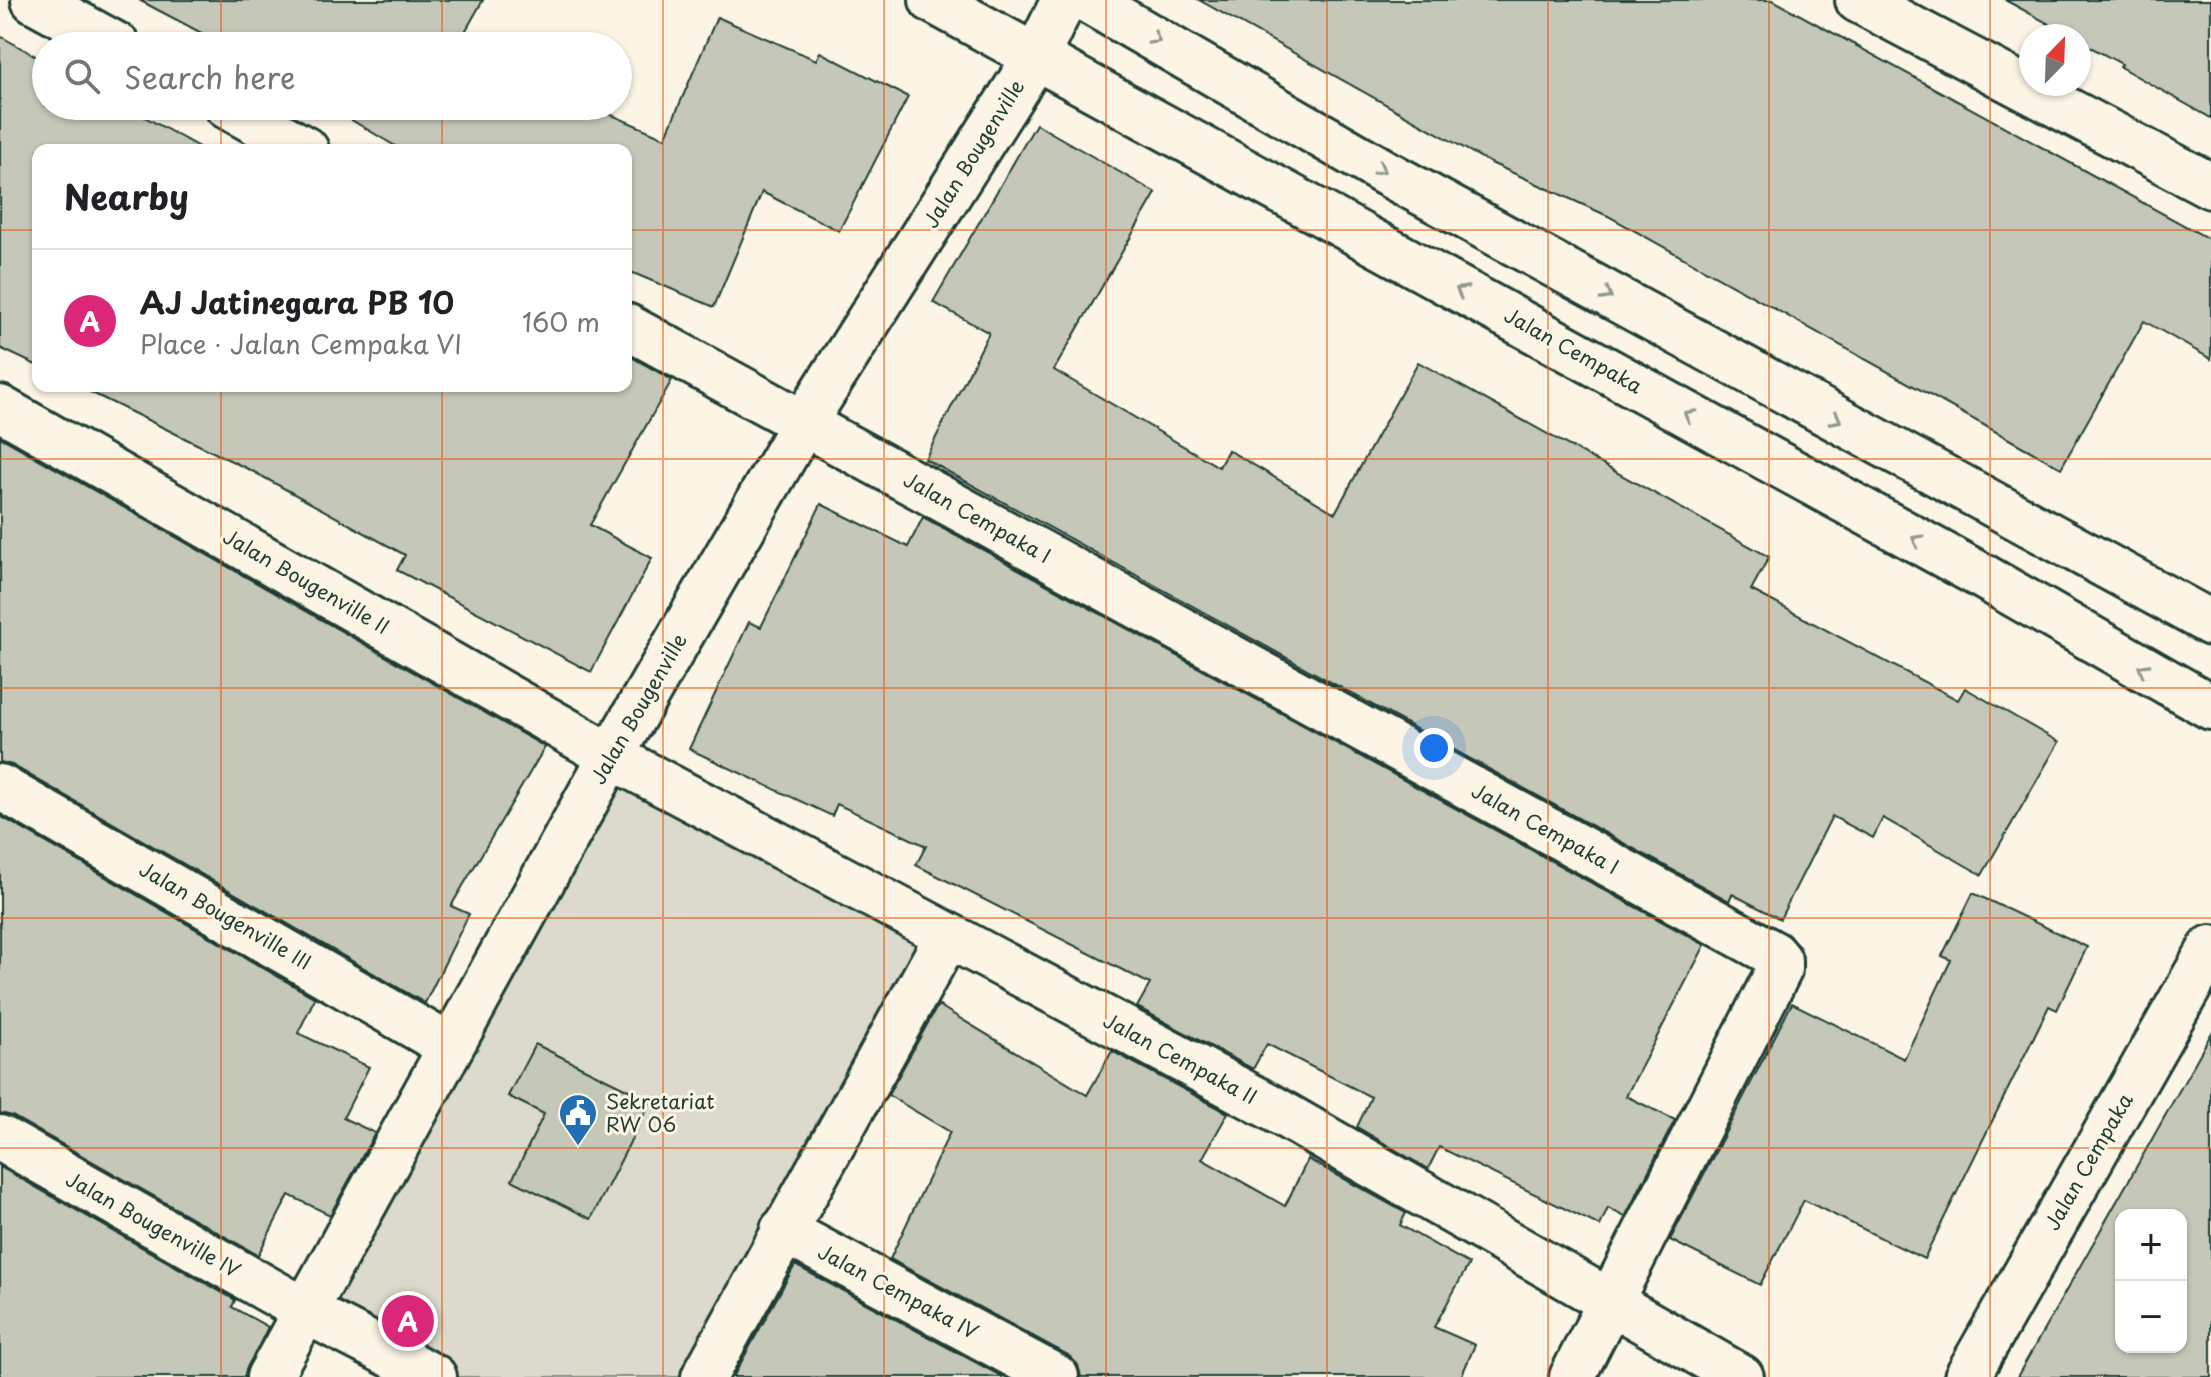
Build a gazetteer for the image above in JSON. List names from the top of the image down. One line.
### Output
{"streets":{"street":["Jalan Bougenville","Jalan Cempaka","Jalan Cempaka I","Jalan Bougenville II","Jalan Bougenville III","Jalan Cempaka II","Jalan Bougenville IV","Jalan Cempaka IV"]},"crossings":[["Jalan Bougenville","Jalan Cempaka"],["Jalan Bougenville","Jalan Cempaka I"],["Jalan Bougenville","Jalan Bougenville II"],["Jalan Bougenville","Jalan Bougenville III"],["Jalan Bougenville","Jalan Cempaka II"],["Jalan Bougenville","Jalan Bougenville IV"],["Jalan Cempaka I","Jalan Cempaka II"],["Jalan Bougenville II","Jalan Cempaka II"]],"places":{"public building":["Sekretariat RW 06"]},"north":"top right","page":{"search":"Search here","heading":"Nearby","list":[{"mark":"A","name":"AJ Jatinegara PB 10","note":"Place · Jalan Cempaka VI","value":"160 m"}],"map_buttons":["+","−"],"pins":"A"}}
